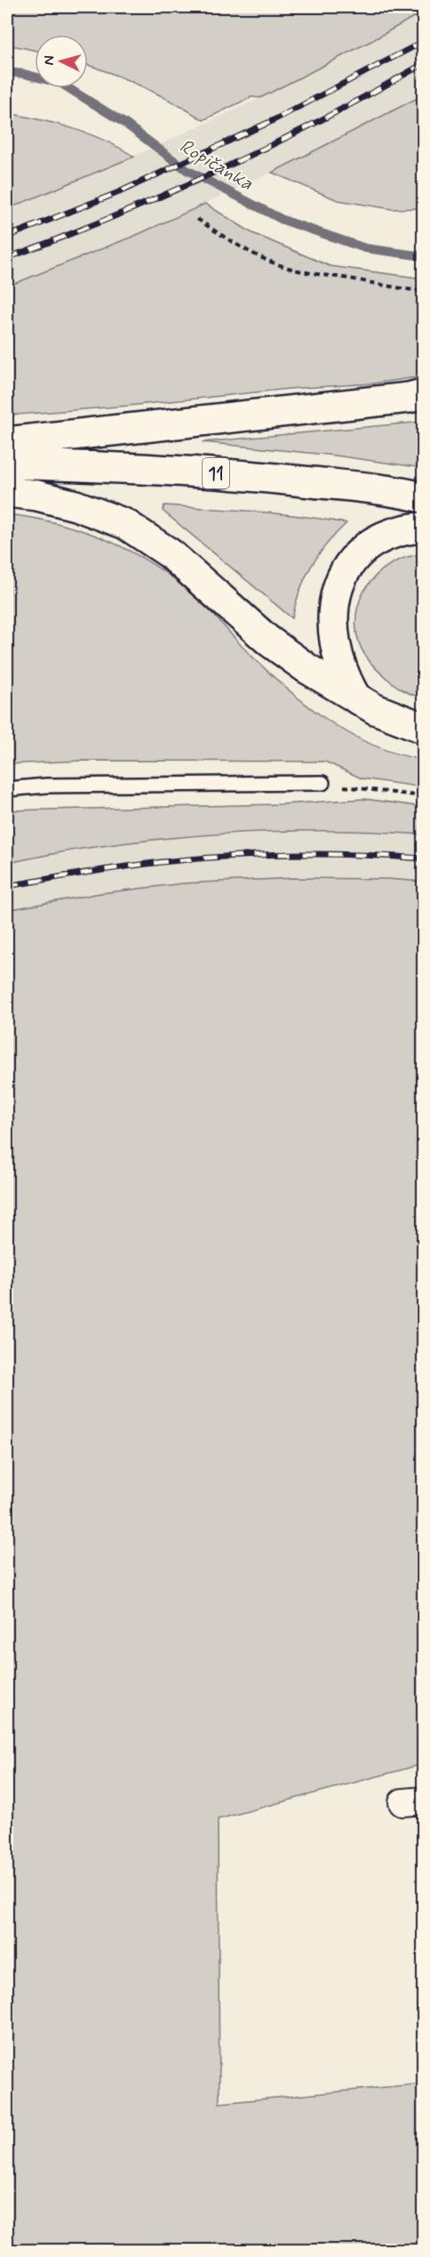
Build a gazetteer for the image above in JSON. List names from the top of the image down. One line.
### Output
{"streets":{"main road":["11"]},"water":["Ropičanka"],"north":"left"}
